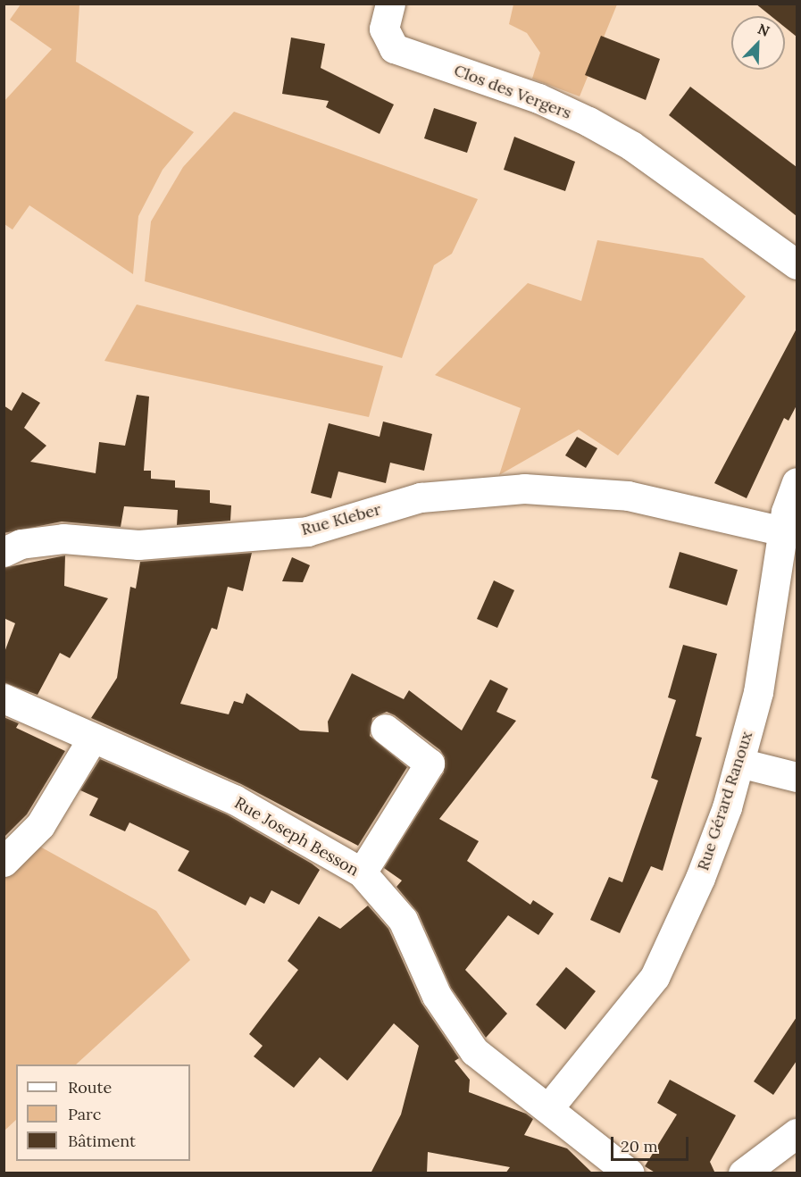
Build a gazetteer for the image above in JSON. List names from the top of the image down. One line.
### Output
{"streets":{"street":["Clos des Vergers","Rue Kleber","Rue Gérard Ranoux","Rue Joseph Besson"]},"crossings":[["Rue Kleber","Rue Gérard Ranoux"],["Rue Gérard Ranoux","Rue Joseph Besson"]],"legend":["Route","Parc","Bâtiment"],"scale_bar":"20 m","north":"top right"}
